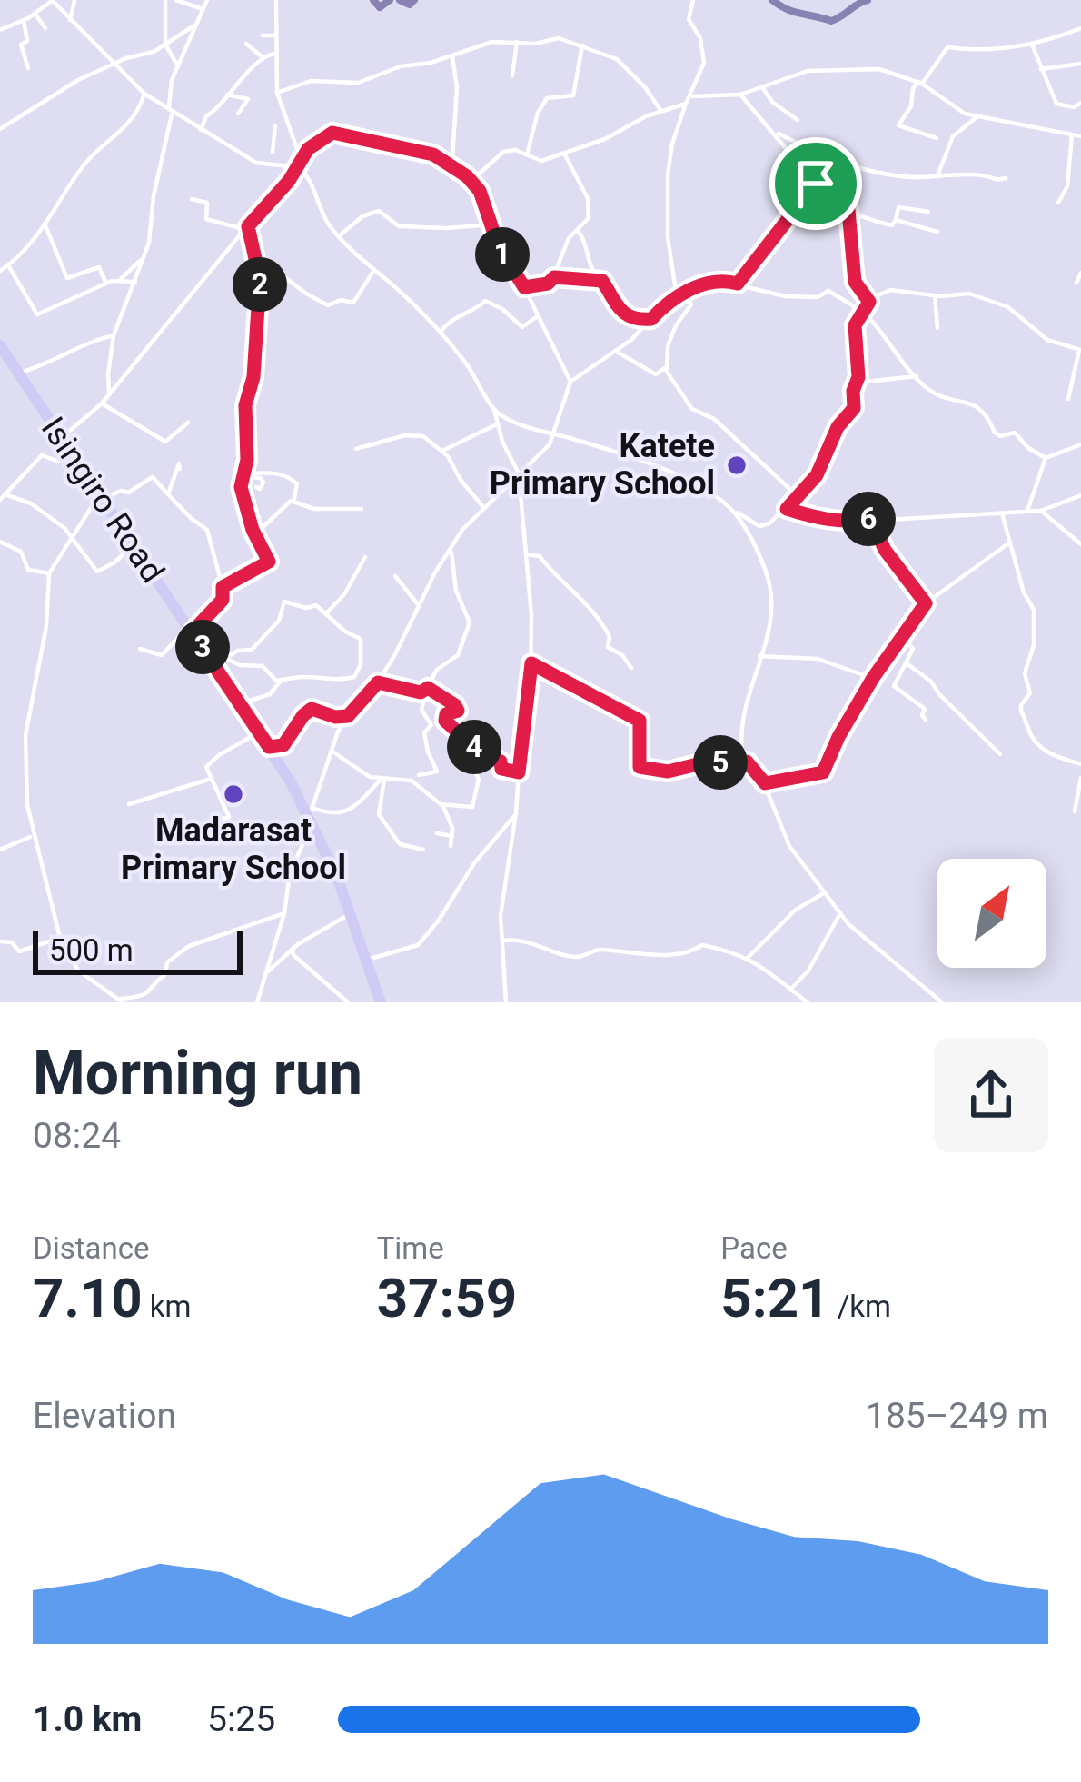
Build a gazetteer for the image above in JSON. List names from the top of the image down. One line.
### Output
{"streets":{"main road":["Isingiro Road"]},"places":["Katete Primary School","Madarasat Primary School"],"scale_bar":"500 m","north":"top right","page":{"pins":["1","2","6","3","4","5"],"scale":"500 m","heading":["Morning run","08:24"],"stats":[["Distance","7.10 km"],["Time","37:59"],["Pace","5:21 /km"]],"chart":["Elevation","185–249 m"],"list":[{"name":"1.0 km","note":"5:25"}]}}
